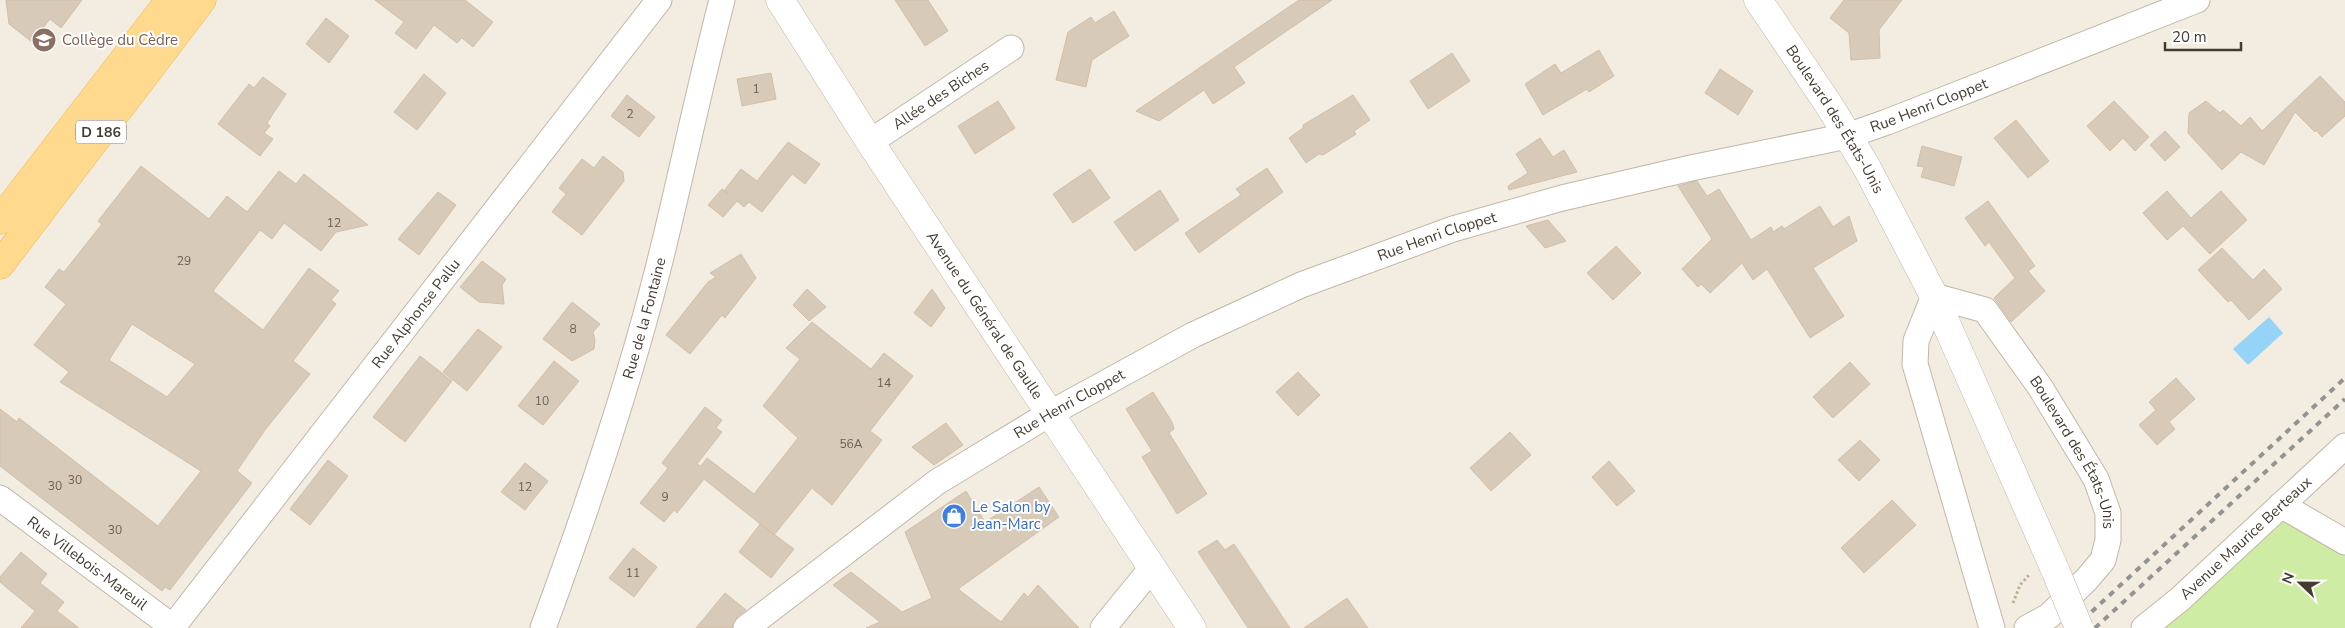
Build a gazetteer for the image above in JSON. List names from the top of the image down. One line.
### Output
{"streets":{"main road":["D 186"],"street":["Allée des Biches","Rue Henri Cloppet","Boulevard des États-Unis","Rue Alphonse Pallu","Avenue du Général de Gaulle","Rue de la Fontaine","Avenue Maurice Berteaux","Rue Villebois-Mareuil"]},"crossings":[["Allée des Biches","Avenue du Général de Gaulle"],["Rue Henri Cloppet","Boulevard des États-Unis"],["Rue Henri Cloppet","Avenue du Général de Gaulle"],["Rue Alphonse Pallu","Rue Villebois-Mareuil"]],"places":{"school or university":["Collège du Cèdre"],"shop":["Le Salon by Jean-Marc"]},"house_numbers":["1","2","12","29","8","14","10","56A","30","30","12","9","30","11"],"scale_bar":"20 m","north":"left"}
